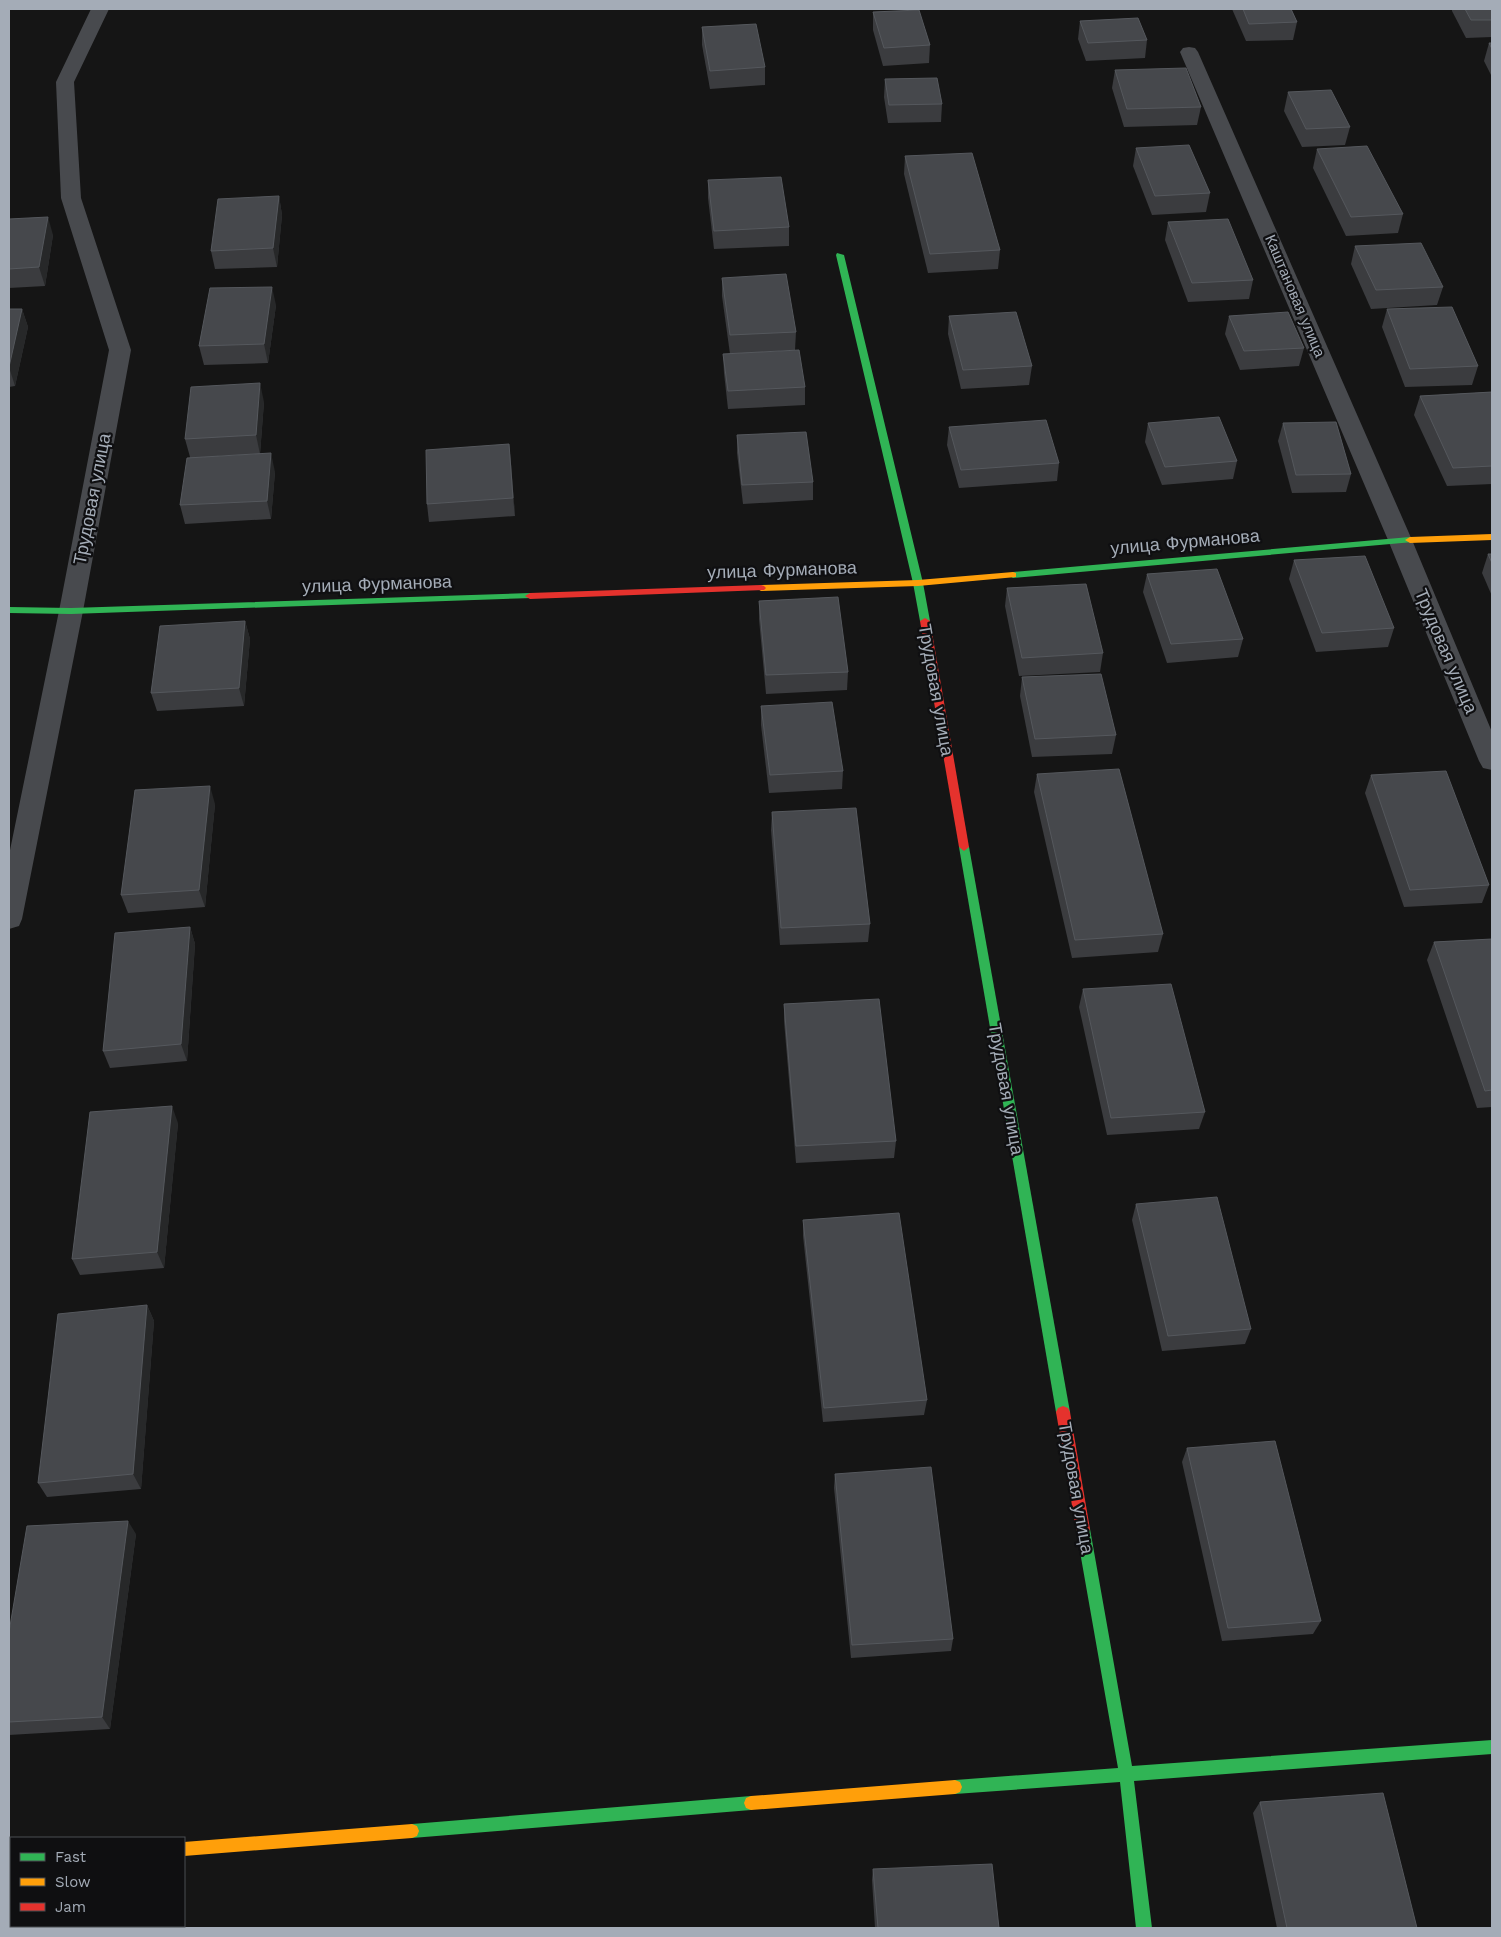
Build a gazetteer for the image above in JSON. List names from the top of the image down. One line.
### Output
{"streets":{"street":["Каштановая улица","Трудовая улица","улица Фурманова"]},"crossings":[["Каштановая улица","Трудовая улица"],["Каштановая улица","улица Фурманова"],["Трудовая улица","улица Фурманова"]],"legend":["Fast","Slow","Jam"]}
